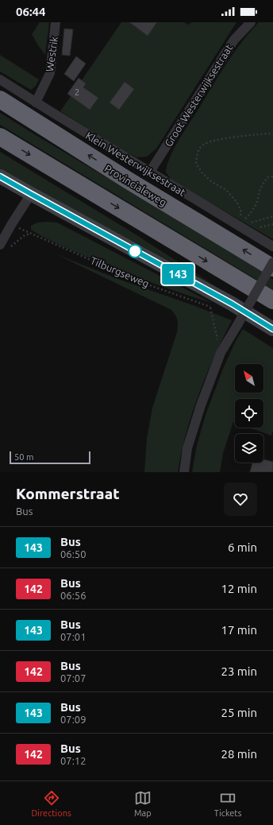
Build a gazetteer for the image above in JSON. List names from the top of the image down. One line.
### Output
{"streets":{"highway":["Provincialeweg"],"street":["Westrik","Groot Westerwijksestraat","Klein Westerwijksestraat"],"path":["Tilburgseweg"]},"crossings":[["Westrik","Klein Westerwijksestraat"],["Groot Westerwijksestraat","Klein Westerwijksestraat"]],"lines":["bus line 143"],"house_numbers":["2"],"scale_bar":"50 m","north":"top left","page":{"status":"06:44","on_map":"143","scale":"50 m","heading":["Kommerstraat","Bus"],"list":[{"mark":"143","name":"Bus","note":"06:50","value":"6 min"},{"mark":"142","name":"Bus","note":"06:56","value":"12 min"},{"mark":"143","name":"Bus","note":"07:01","value":"17 min"},{"mark":"142","name":"Bus","note":"07:07","value":"23 min"},{"mark":"143","name":"Bus","note":"07:09","value":"25 min"},{"mark":"142","name":"Bus","note":"07:12","value":"28 min"}],"tabs":["Directions","Map","Tickets"]}}
